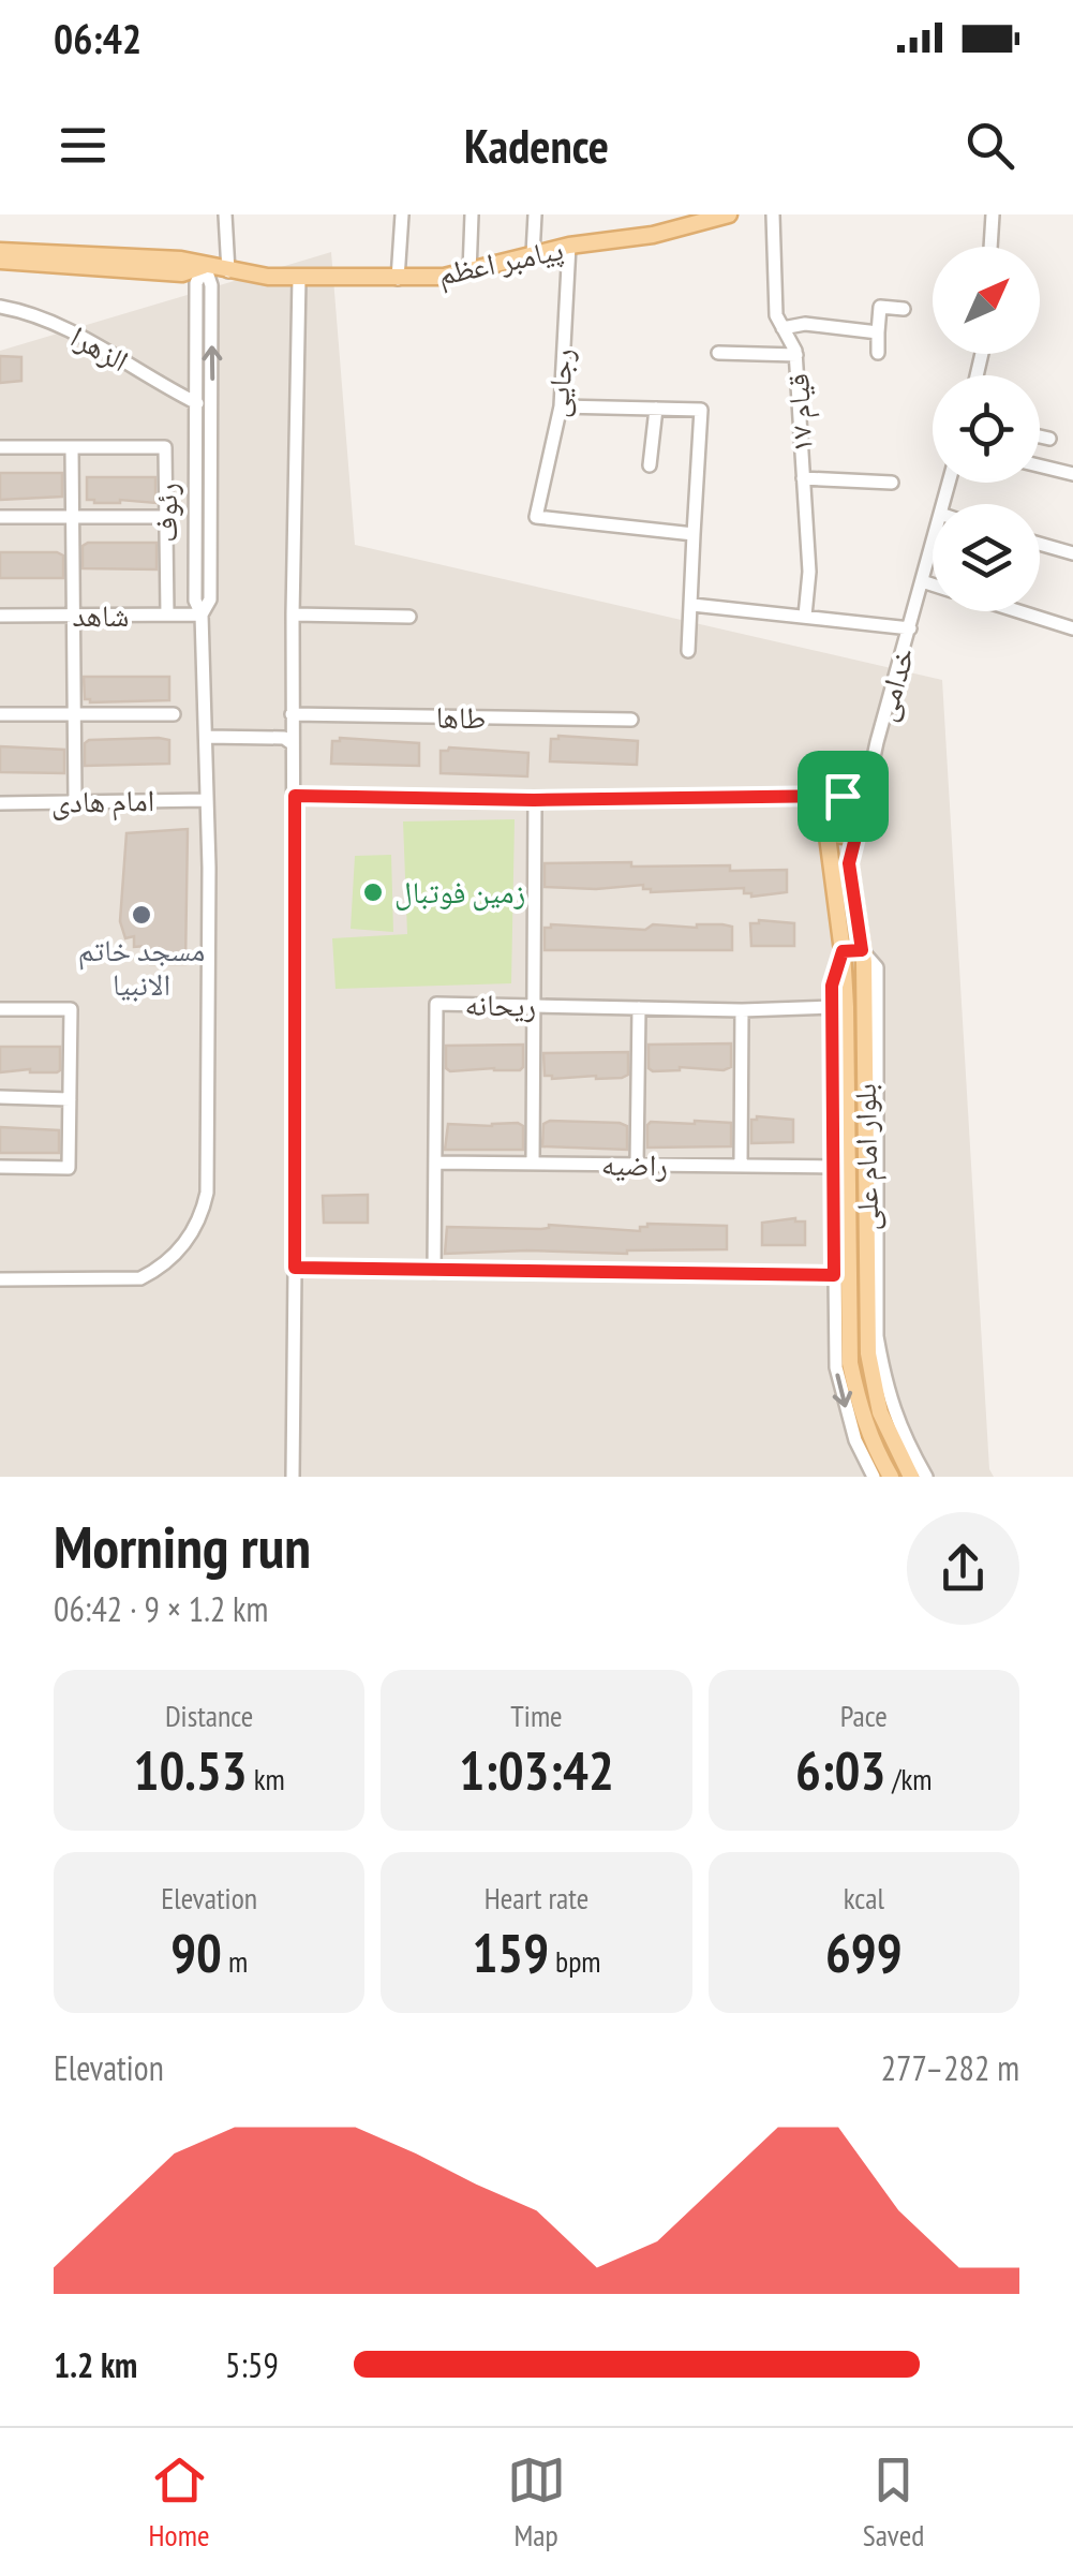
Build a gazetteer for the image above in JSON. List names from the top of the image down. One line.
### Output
{"streets":{"main road":["پیامبر اعظم","بلوار امام علی"],"street":["الزهرا","رجایی","قیام ۱۷","رئوف","شاهد","خدامی","طاها","امام هادی","ریحانه","راضیه"]},"crossings":[["پیامبر اعظم","رجایی"],["رئوف","شاهد"],["خدامی","بلوار امام علی"],["ریحانه","راضیه"]],"places":["زمین فوتبال","مسجد خاتم الانبیا"],"north":"top right","page":{"status":"06:42","header":"Kadence","heading":["Morning run","06:42 · 9 × 1.2 km"],"stats":[["Distance","10.53 km"],["Time","1:03:42"],["Pace","6:03 /km"],["Elevation","90 m"],["Heart rate","159 bpm"],["kcal","699"]],"chart":["Elevation","277–282 m"],"list":[{"name":"1.2 km","note":"5:59"}],"tabs":["Home","Map","Saved"]}}
